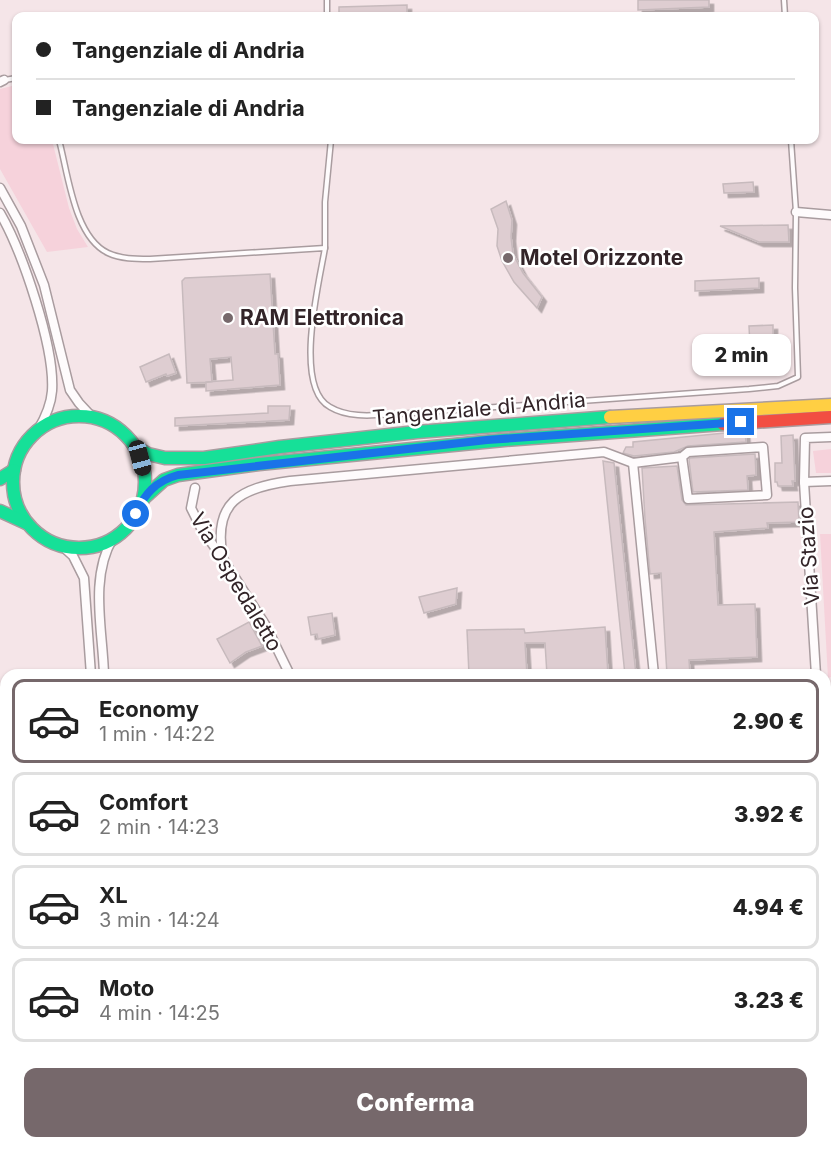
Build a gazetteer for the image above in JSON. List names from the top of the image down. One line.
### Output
{"streets":{"main road":["Tangenziale di Andria"],"street":["Via Stazio","Via Ospedaletto"]},"places":["Motel Orizzonte","RAM Elettronica"],"page":{"banner":["Tangenziale di Andria","Tangenziale di Andria"],"bubble":"2 min","list":[{"name":"Economy","note":"1 min · 14:22","value":"2.90 €"},{"name":"Comfort","note":"2 min · 14:23","value":"3.92 €"},{"name":"XL","note":"3 min · 14:24","value":"4.94 €"},{"name":"Moto","note":"4 min · 14:25","value":"3.23 €"}],"buttons":"Conferma"}}
